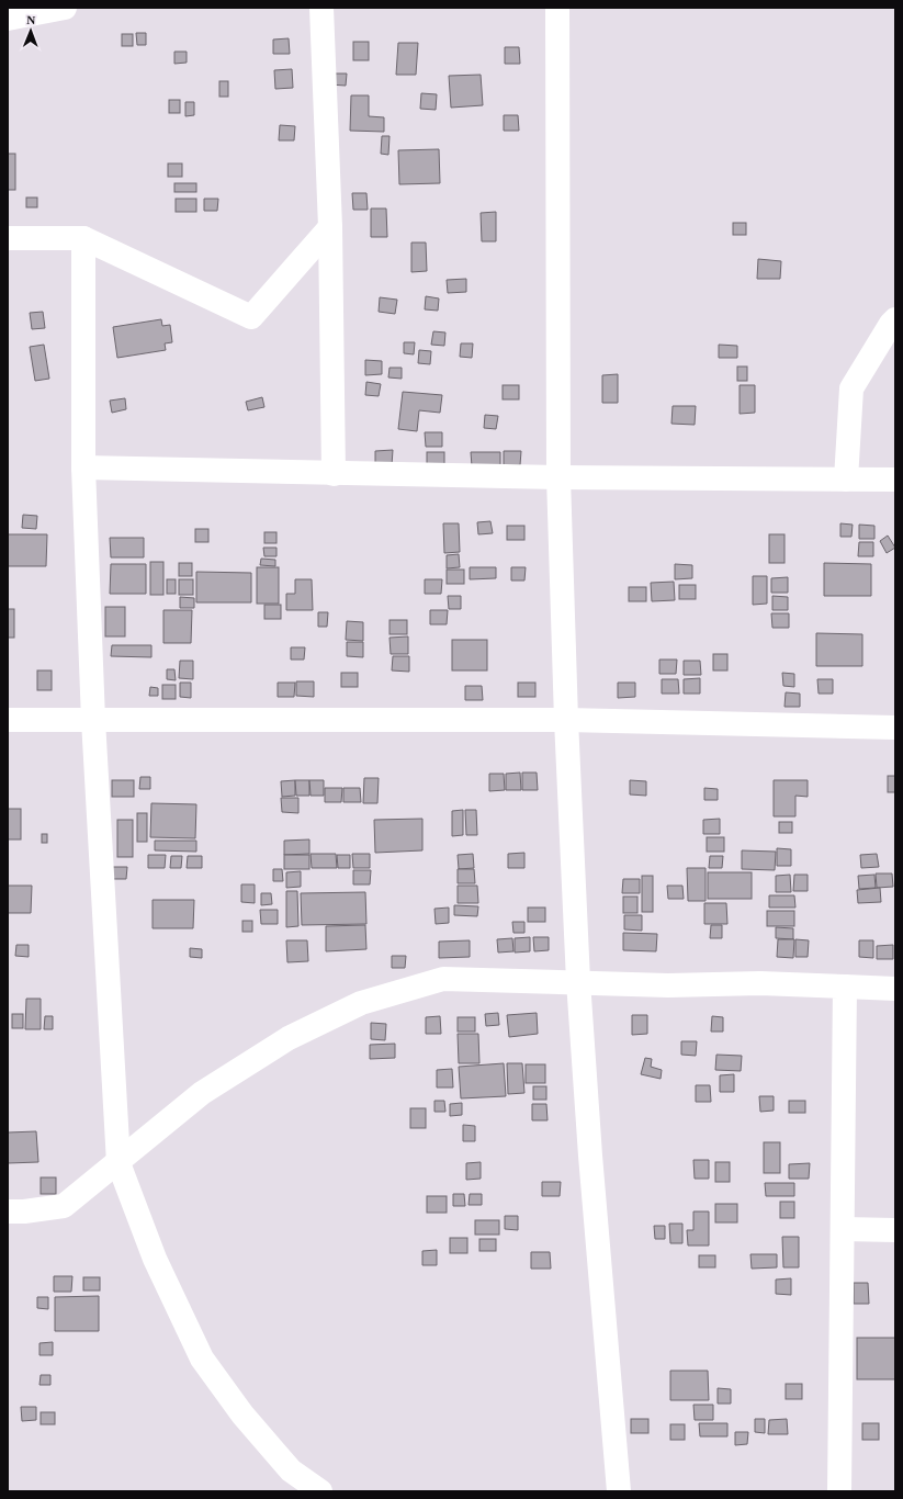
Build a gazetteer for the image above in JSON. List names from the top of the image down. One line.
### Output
{"north":"top"}
